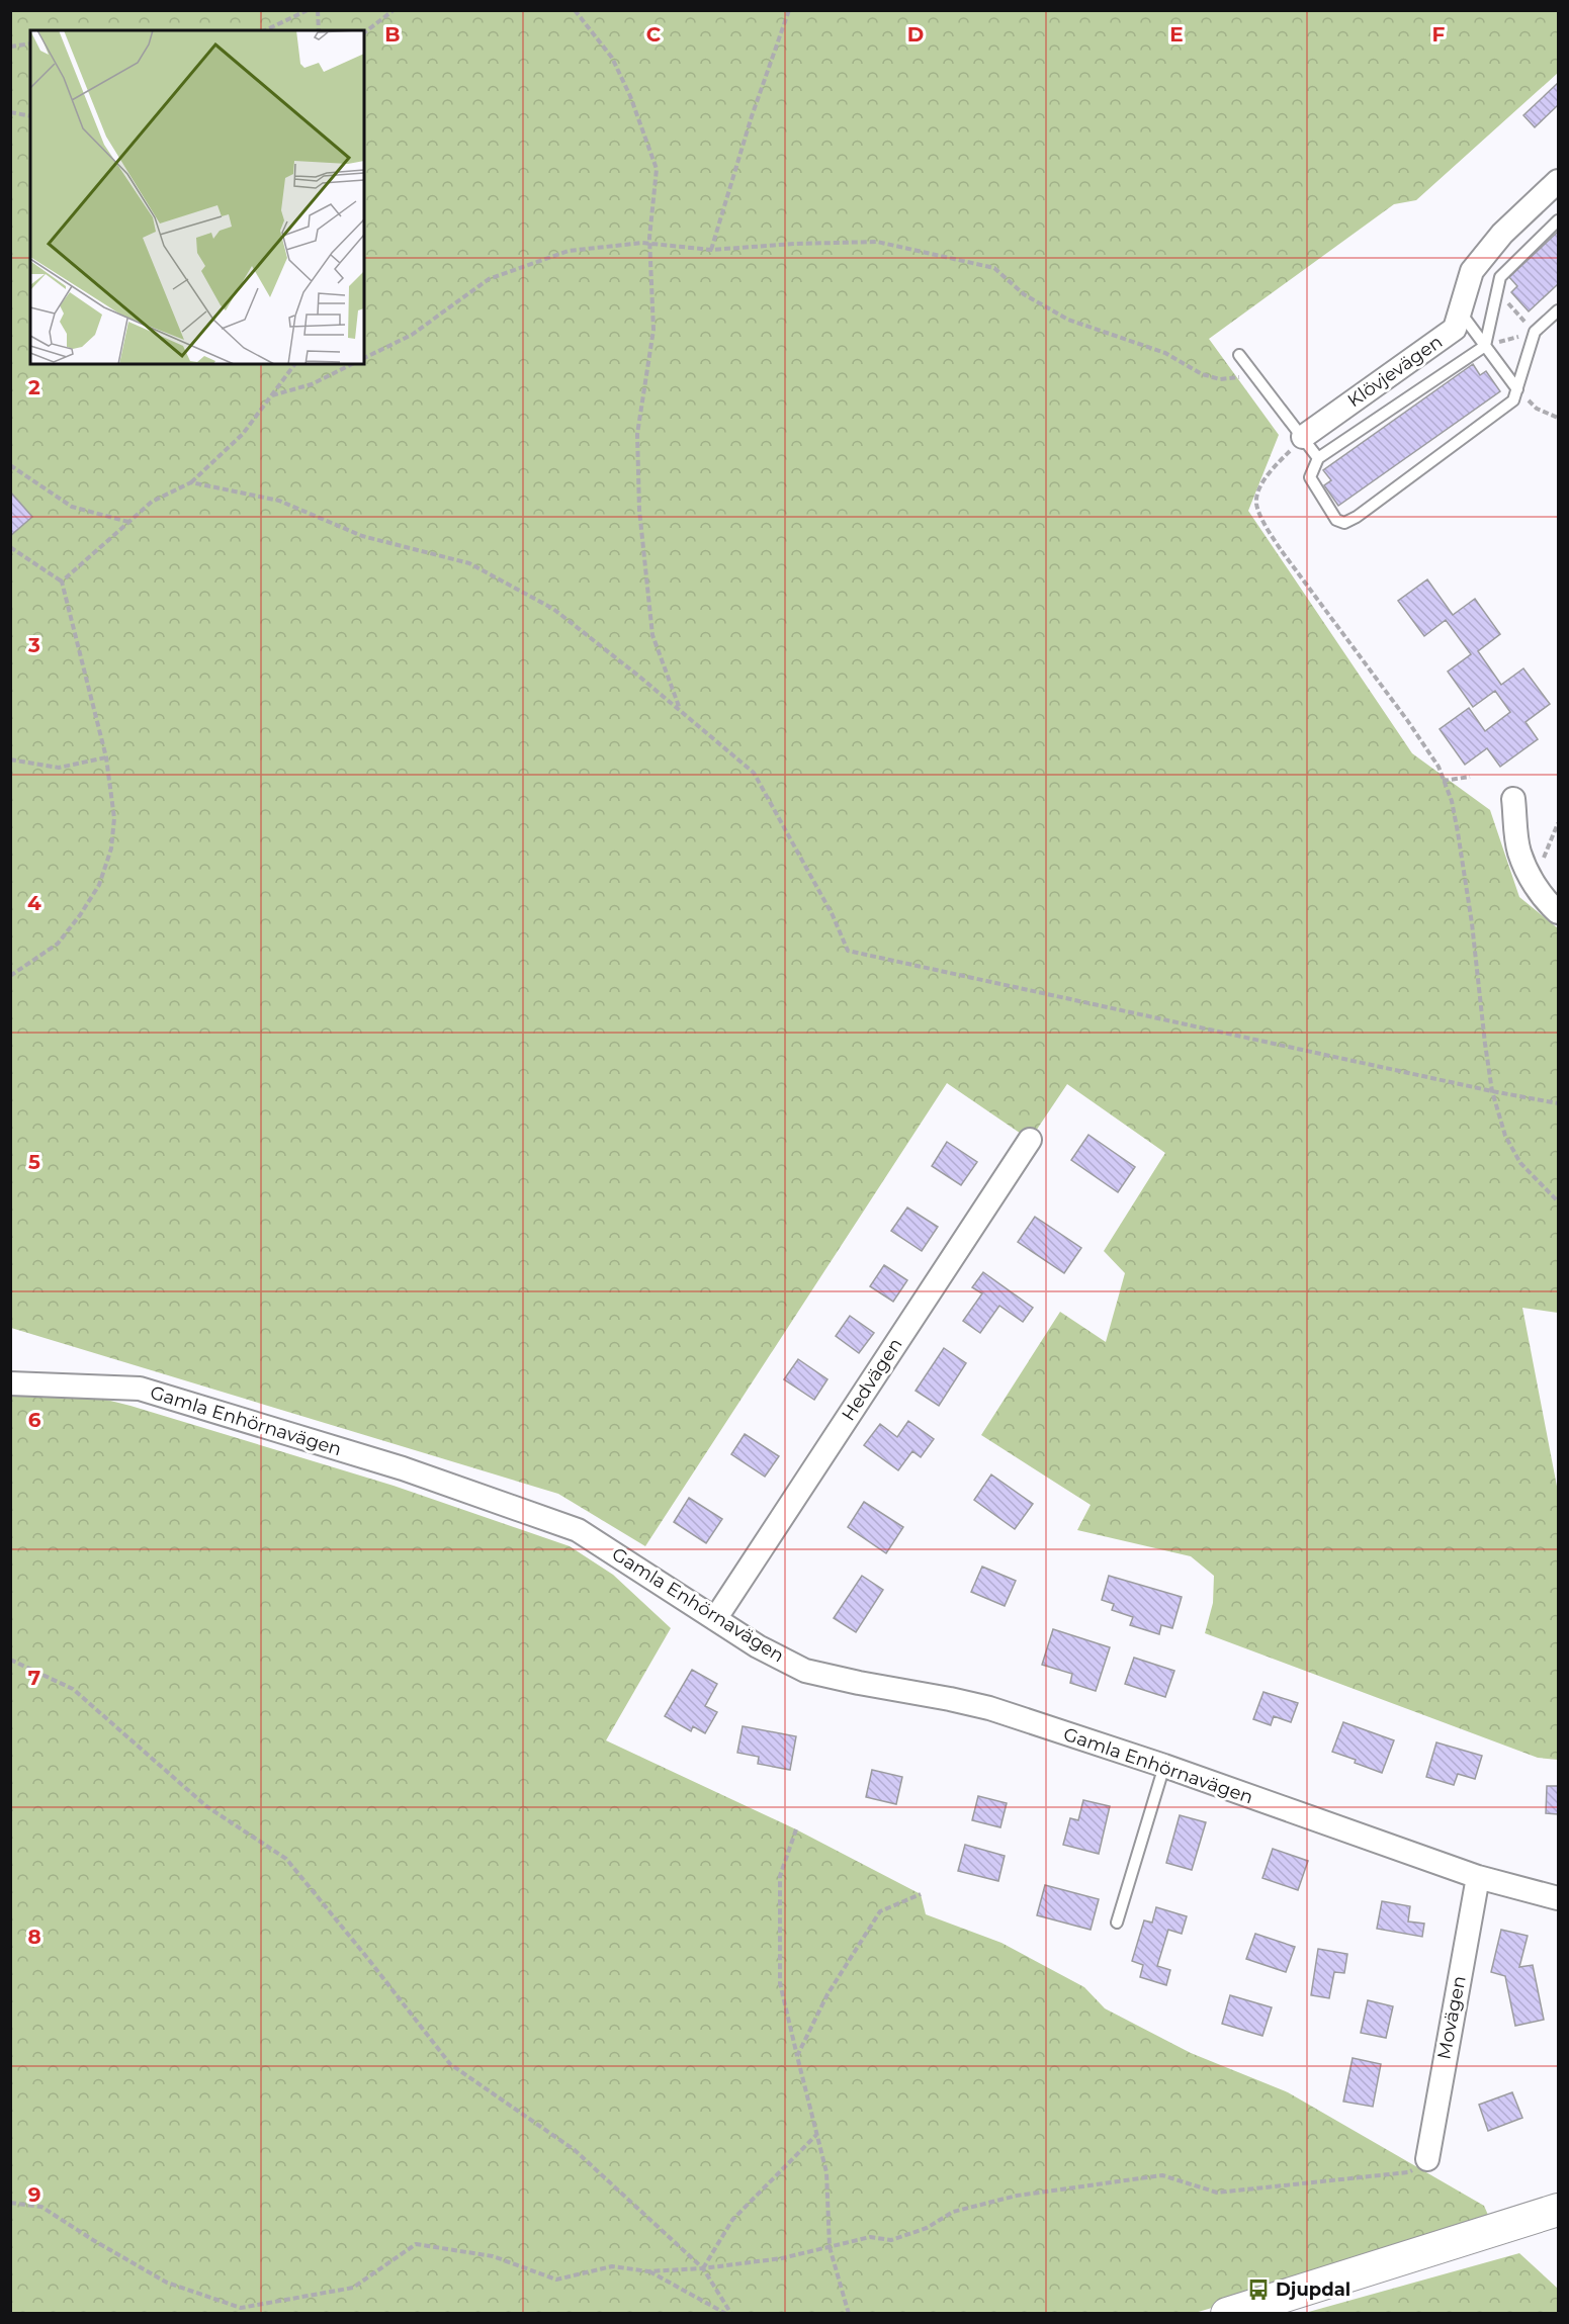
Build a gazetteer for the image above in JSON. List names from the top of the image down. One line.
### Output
{"streets":{"street":["Klövjevägen","Hedvägen","Gamla Enhörnavägen","Movägen"]},"crossings":[["Hedvägen","Gamla Enhörnavägen"],["Gamla Enhörnavägen","Movägen"]],"places":{"bus stop":["Djupdal"]},"grid":{"columns":["B","C","D","E","F"],"rows":["2","3","4","5","6","7","8","9"]}}
